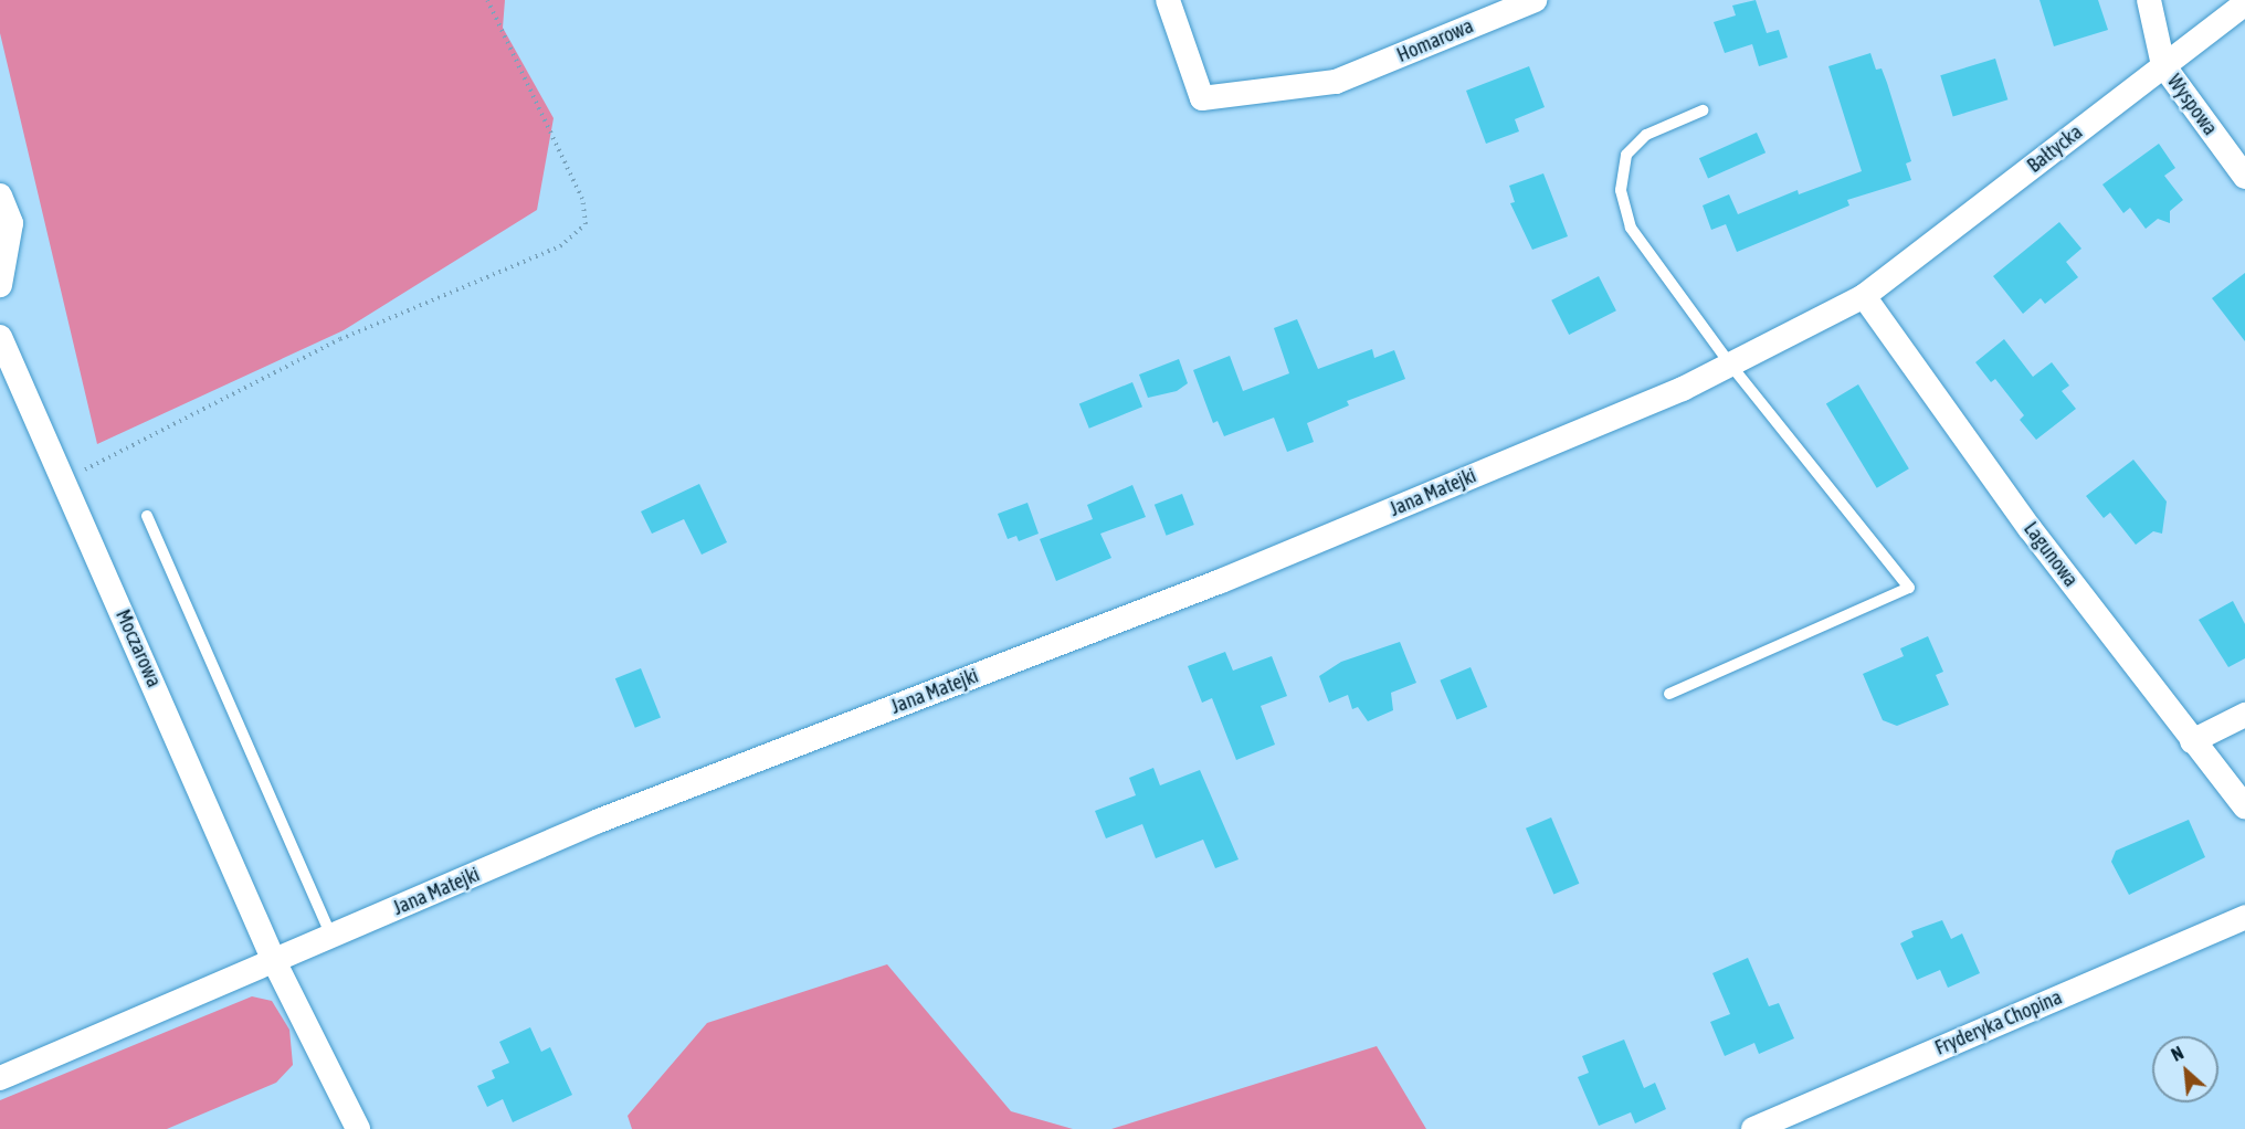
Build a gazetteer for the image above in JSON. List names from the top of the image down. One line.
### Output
{"streets":{"street":["Homarowa","Wyspowa","Bałtycka","Jana Matejki","Lagunowa","Moczarowa","Fryderyka Chopina"]},"crossings":[["Wyspowa","Bałtycka"],["Bałtycka","Jana Matejki"],["Bałtycka","Lagunowa"],["Jana Matejki","Lagunowa"],["Jana Matejki","Moczarowa"]],"north":"top left"}
